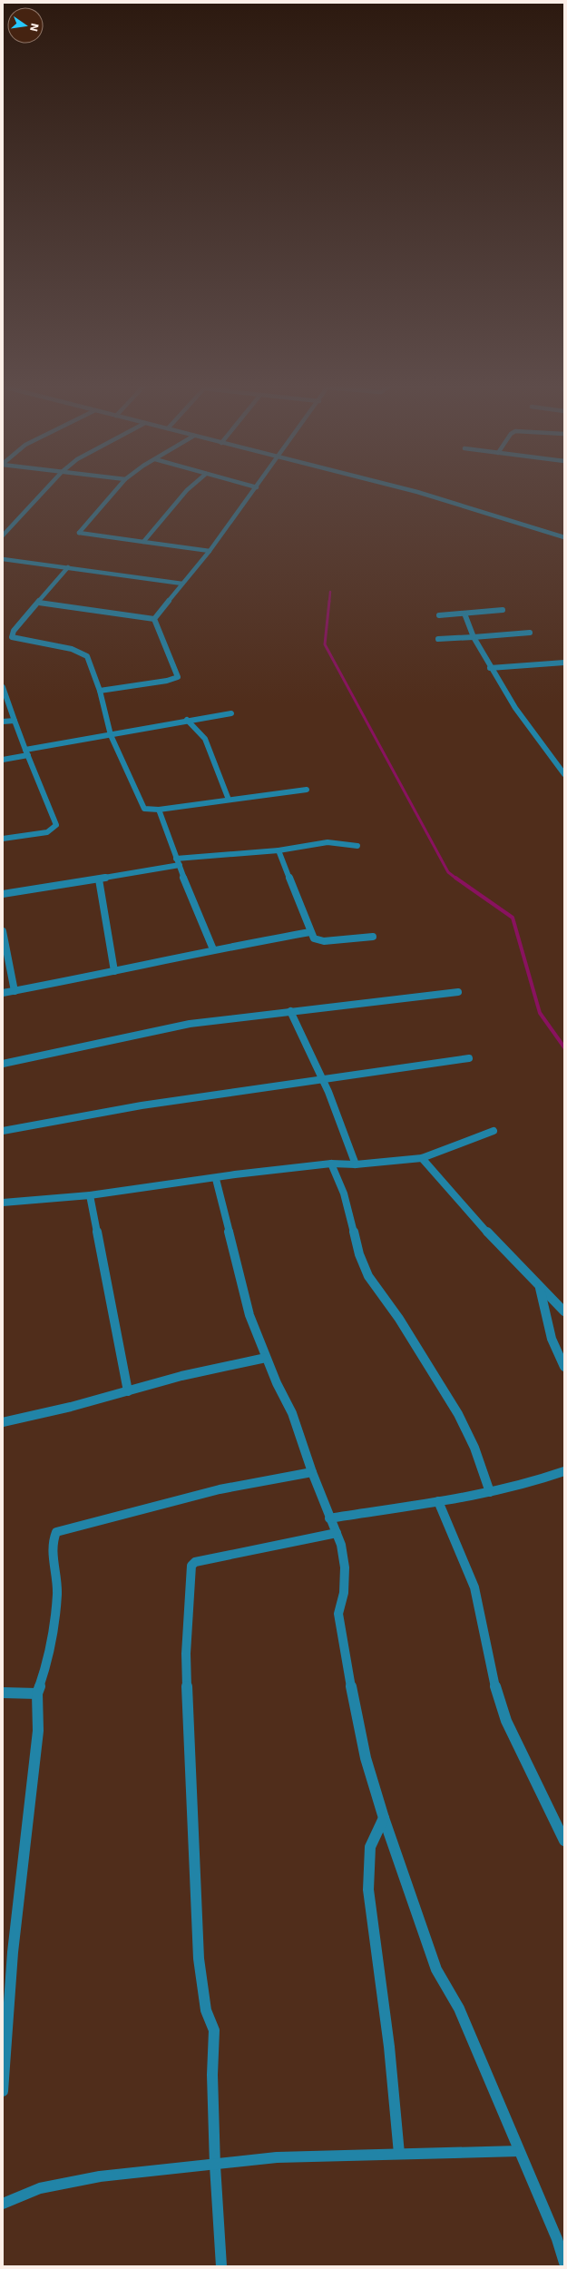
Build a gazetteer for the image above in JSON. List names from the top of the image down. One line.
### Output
{"north":"right"}
